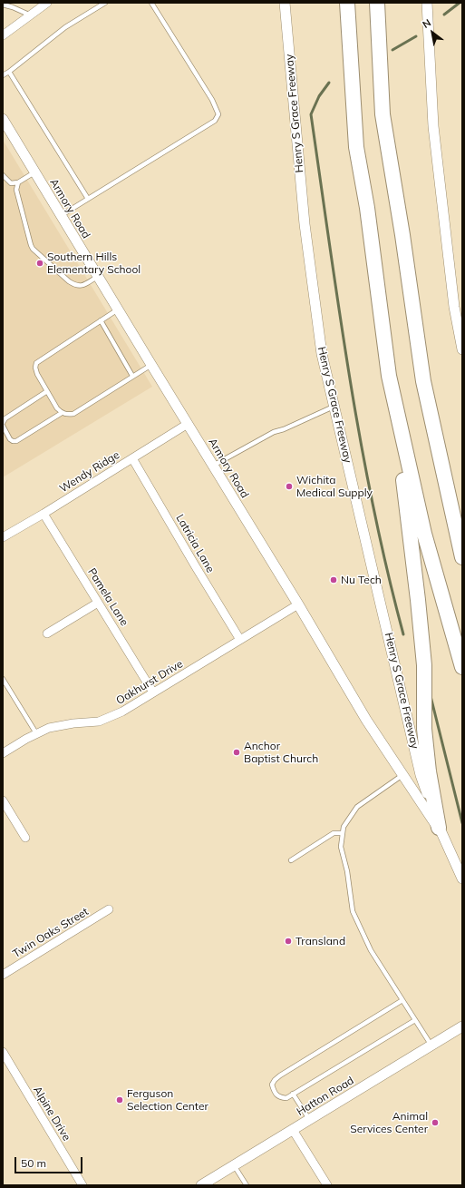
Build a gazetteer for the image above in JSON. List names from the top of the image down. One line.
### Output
{"streets":{"street":["Henry S Grace Freeway","Armory Road","Wendy Ridge","Latricia Lane","Pamela Lane","Oakhurst Drive","Twin Oaks Street","Hatton Road","Alpine Drive"]},"crossings":[["Henry S Grace Freeway","Armory Road"],["Armory Road","Wendy Ridge"],["Armory Road","Oakhurst Drive"],["Wendy Ridge","Latricia Lane"],["Wendy Ridge","Pamela Lane"],["Latricia Lane","Oakhurst Drive"],["Pamela Lane","Oakhurst Drive"]],"places":["Southern Hills Elementary School","Wichita Medical Supply","Nu Tech","Anchor Baptist Church","Transland","Ferguson Selection Center","Animal Services Center"],"scale_bar":"50 m","north":"top left"}
